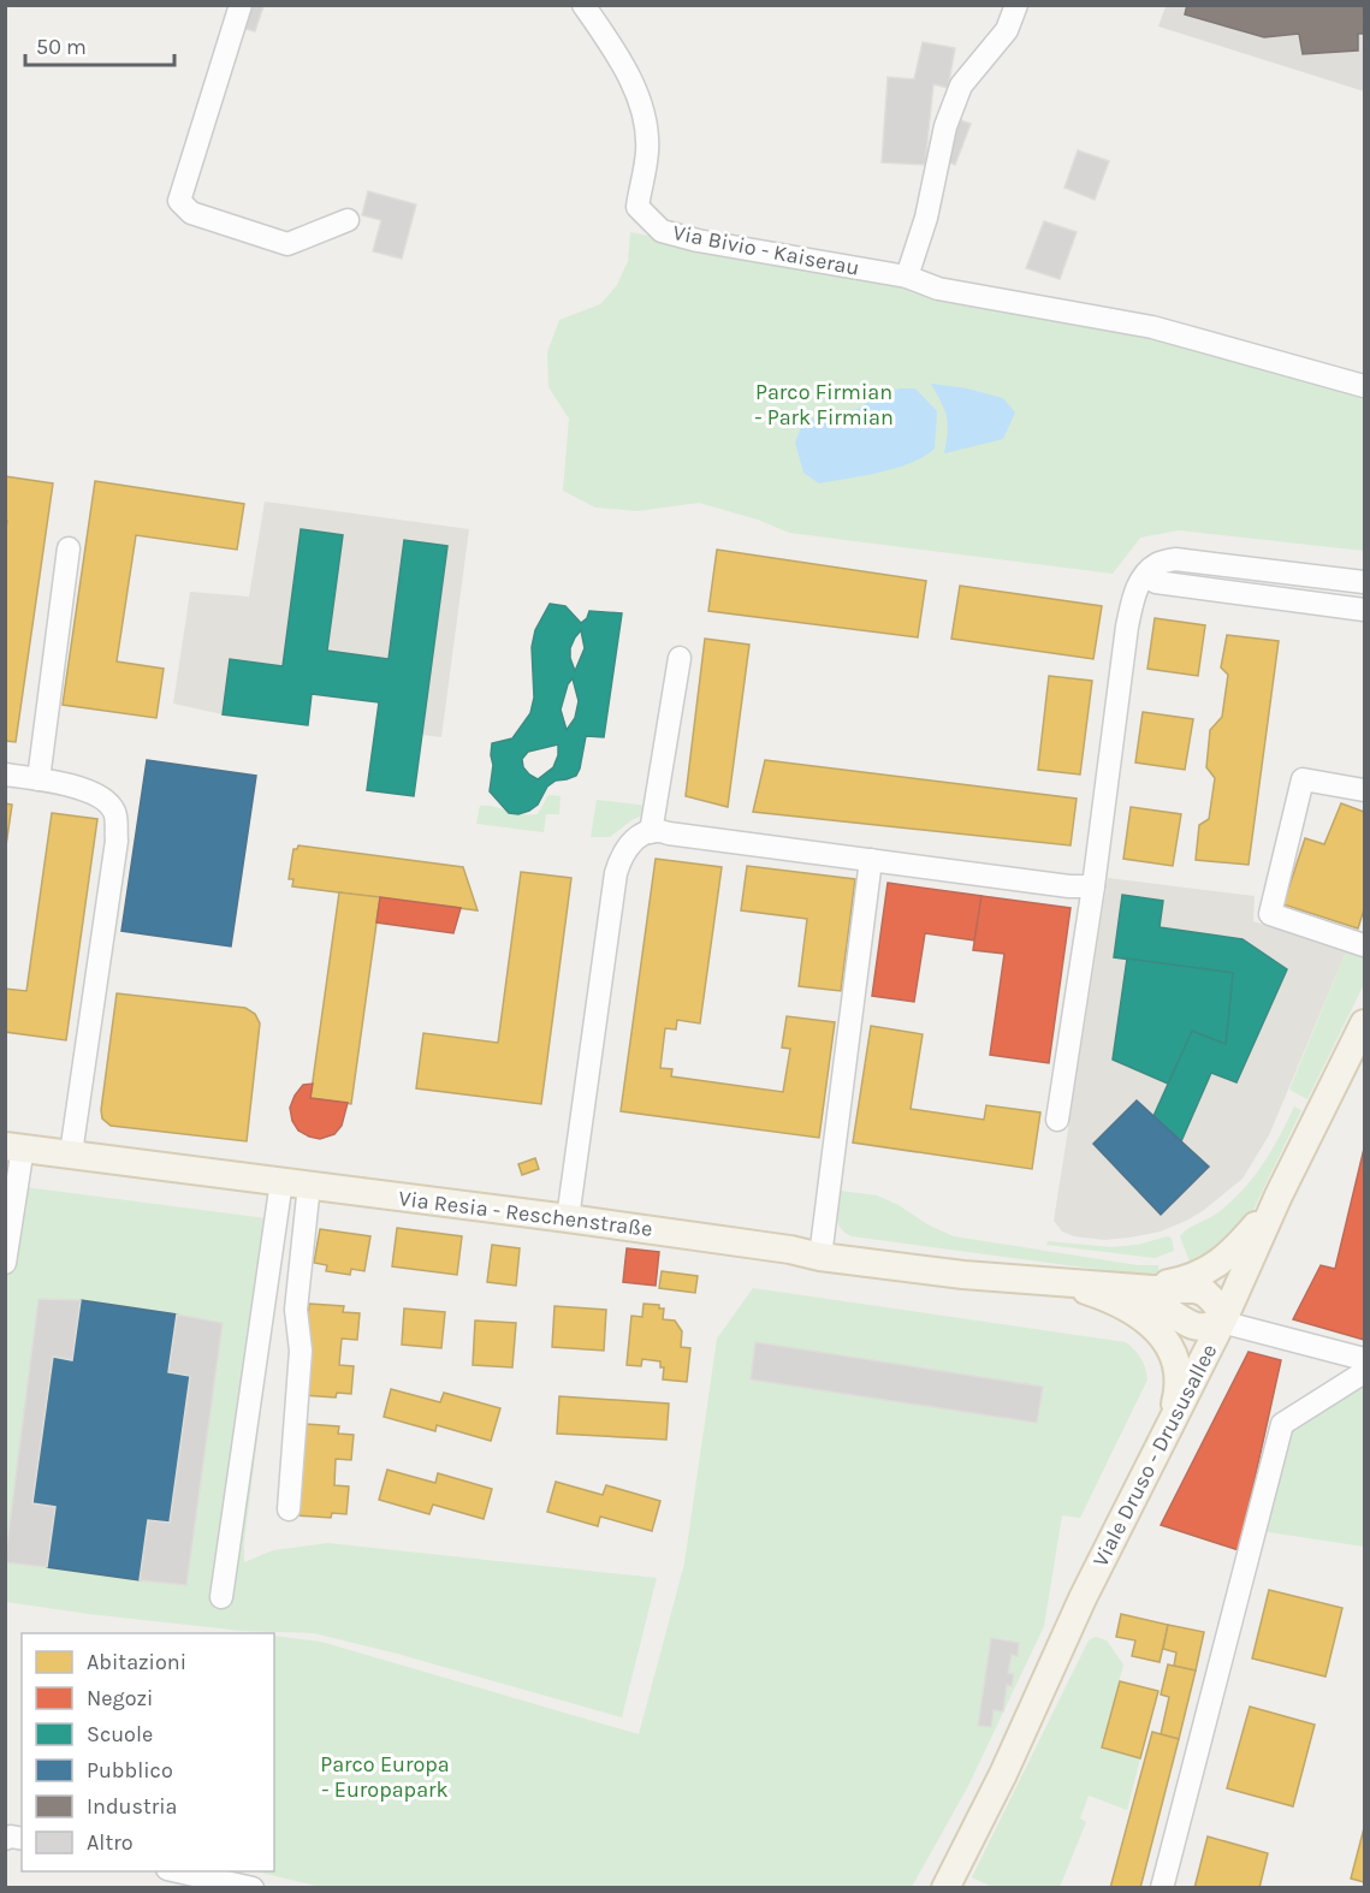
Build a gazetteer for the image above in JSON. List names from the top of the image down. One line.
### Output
{"streets":{"main road":["Via Resia - Reschenstraße","Viale Druso - Drususallee"],"street":["Via Bivio - Kaiserau"]},"crossings":[["Via Resia - Reschenstraße","Viale Druso - Drususallee"]],"parks":["Parco Firmian - Park Firmian","Parco Europa - Europapark"],"legend":["Abitazioni","Negozi","Scuole","Pubblico","Industria","Altro"],"scale_bar":"50 m"}
